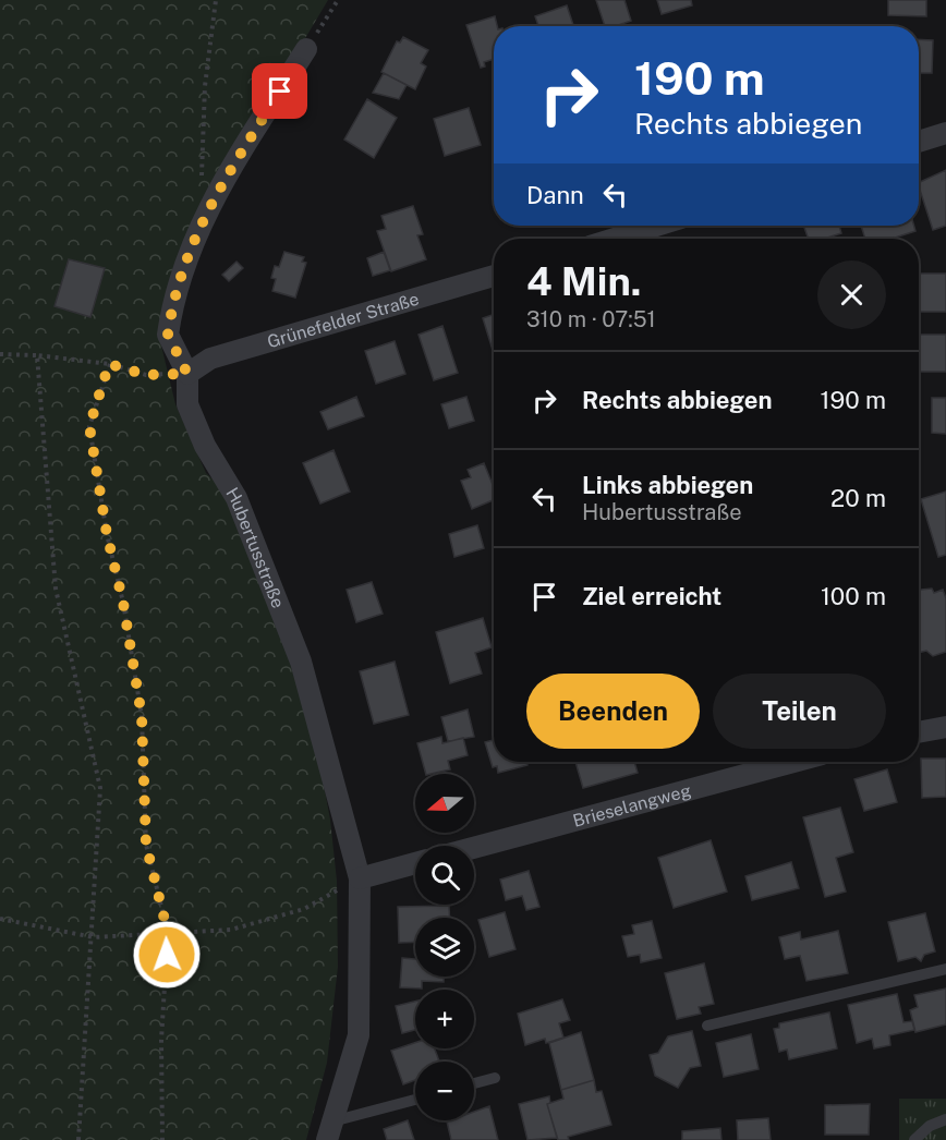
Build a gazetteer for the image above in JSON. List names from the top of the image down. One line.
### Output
{"streets":{"street":["Grünefelder Straße","Hubertusstraße","Brieselangweg"]},"crossings":[["Grünefelder Straße","Hubertusstraße"]],"north":"left","page":{"turn":["190 m","Rechts abbiegen"],"then":"Dann","heading":["4 Min.","310 m · 07:51"],"list":[{"name":"Rechts abbiegen","value":"190 m"},{"name":"Links abbiegen","note":"Hubertusstraße","value":"20 m"},{"name":"Ziel erreicht","value":"100 m"}],"buttons":["Beenden","Teilen"],"map_buttons":["+","−"]}}
